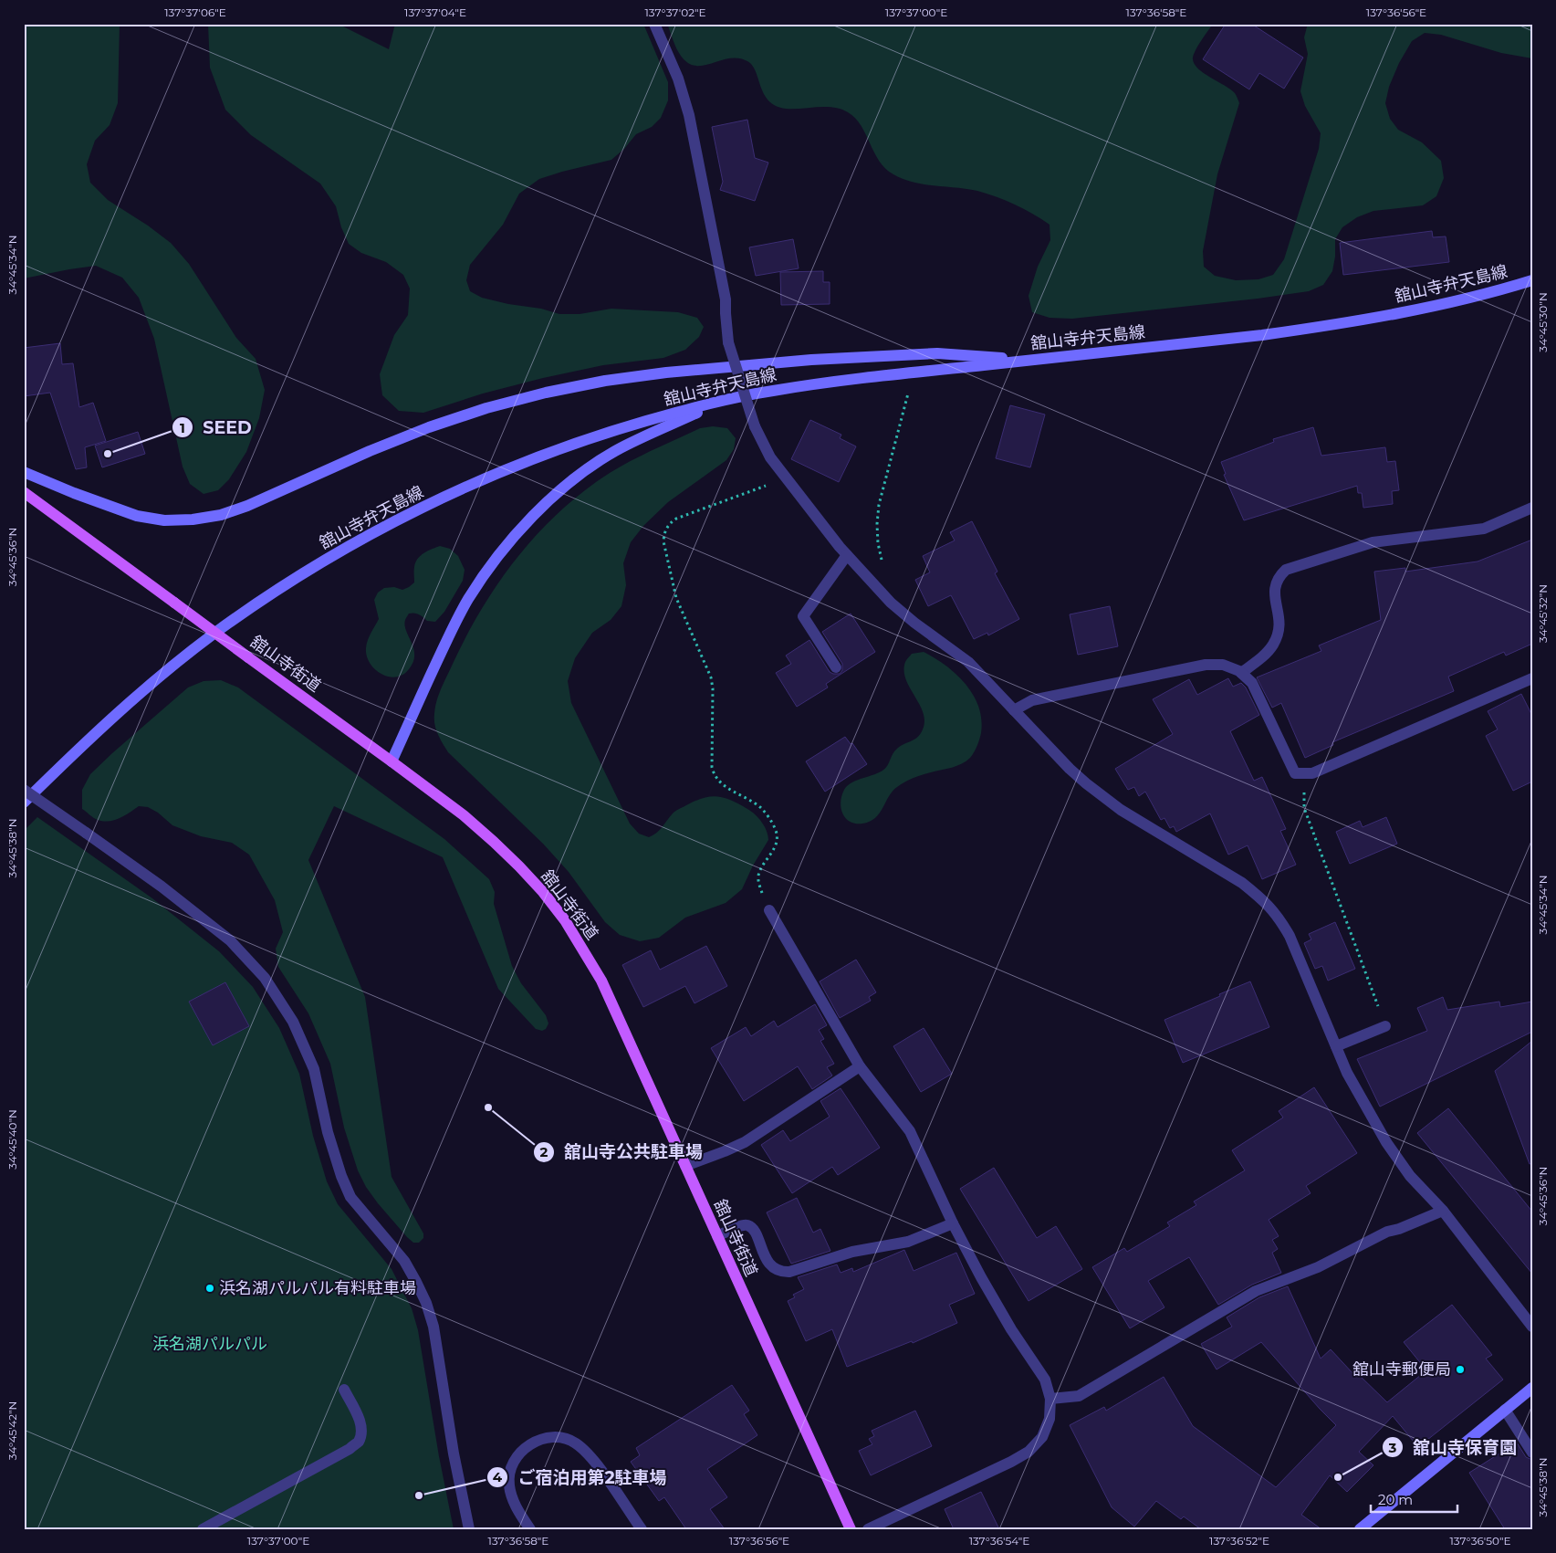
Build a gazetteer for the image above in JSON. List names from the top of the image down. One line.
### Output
{"streets":{"main road":["舘山寺弁天島線","舘山寺街道"]},"parks":["浜名湖パルパル"],"places":["SEED","舘山寺公共駐車場","浜名湖パルパル有料駐車場","舘山寺郵便局","舘山寺保育園","ご宿泊用第2駐車場"],"scale_bar":"20 m","coordinates":["137°37'06\"E","137°37'04\"E","137°37'02\"E","137°37'00\"E","137°36'58\"E","137°36'56\"E","34°45'34\"N","34°45'30\"N","34°45'36\"N","34°45'32\"N","34°45'38\"N","34°45'40\"N","34°45'42\"N","137°36'54\"E","137°36'52\"E","137°36'50\"E"]}
